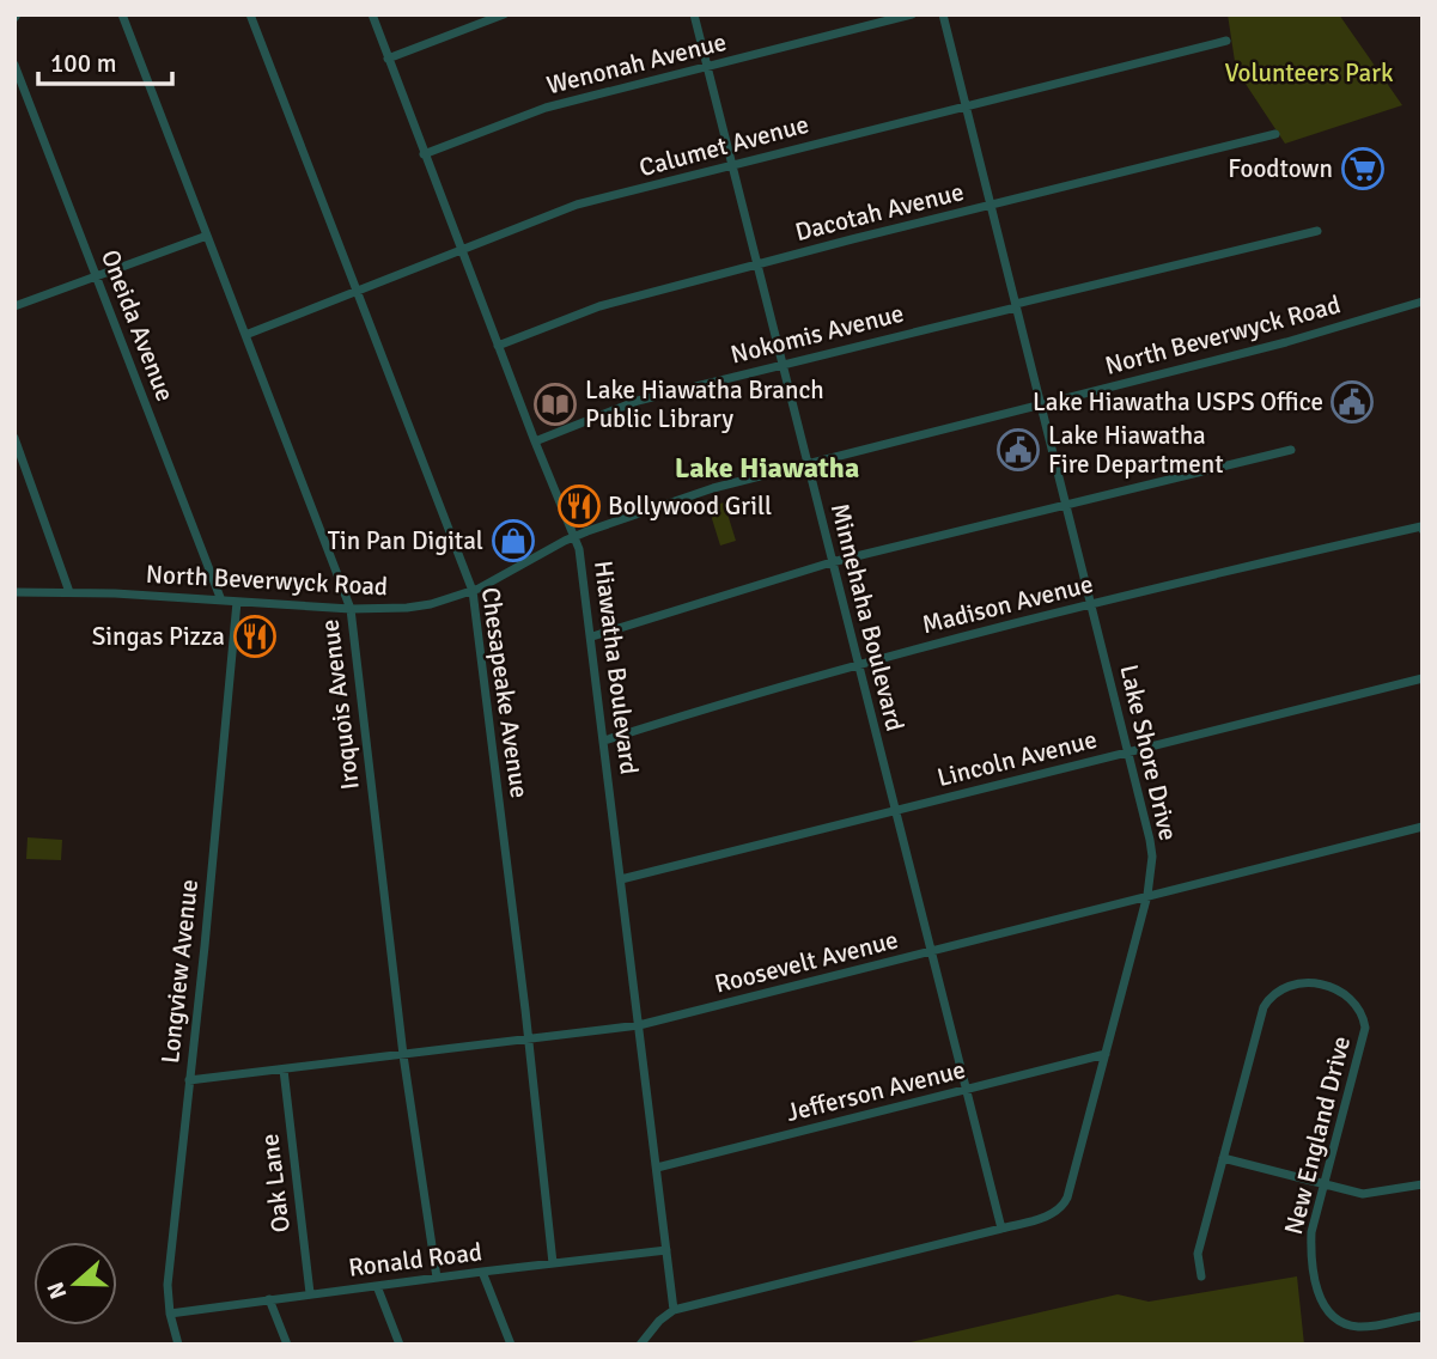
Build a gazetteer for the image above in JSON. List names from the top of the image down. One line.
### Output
{"streets":{"street":["Wenonah Avenue","Calumet Avenue","Dacotah Avenue","Oneida Avenue","Nokomis Avenue","North Beverwyck Road","Madison Avenue","Minnehaha Boulevard","Hiawatha Boulevard","Chesapeake Avenue","Iroquois Avenue","Lake Shore Drive","Lincoln Avenue","Roosevelt Avenue","Longview Avenue","Jefferson Avenue","New England Drive","Oak Lane","Ronald Road"]},"crossings":[["Wenonah Avenue","Minnehaha Boulevard"],["Wenonah Avenue","Hiawatha Boulevard"],["Calumet Avenue","Minnehaha Boulevard"],["Calumet Avenue","Hiawatha Boulevard"],["Calumet Avenue","Chesapeake Avenue"],["Calumet Avenue","Iroquois Avenue"],["Calumet Avenue","Lake Shore Drive"],["Dacotah Avenue","Minnehaha Boulevard"],["Dacotah Avenue","Hiawatha Boulevard"],["Dacotah Avenue","Lake Shore Drive"],["Oneida Avenue","North Beverwyck Road"],["Nokomis Avenue","Minnehaha Boulevard"],["Nokomis Avenue","Hiawatha Boulevard"],["Nokomis Avenue","Lake Shore Drive"],["North Beverwyck Road","Minnehaha Boulevard"],["North Beverwyck Road","Hiawatha Boulevard"],["North Beverwyck Road","Chesapeake Avenue"],["North Beverwyck Road","Iroquois Avenue"],["North Beverwyck Road","Lake Shore Drive"],["North Beverwyck Road","Longview Avenue"],["Madison Avenue","Minnehaha Boulevard"],["Madison Avenue","Hiawatha Boulevard"],["Madison Avenue","Lake Shore Drive"],["Minnehaha Boulevard","Lake Shore Drive"],["Minnehaha Boulevard","Lincoln Avenue"],["Minnehaha Boulevard","Roosevelt Avenue"],["Minnehaha Boulevard","Jefferson Avenue"],["Hiawatha Boulevard","Lake Shore Drive"],["Hiawatha Boulevard","Lincoln Avenue"],["Hiawatha Boulevard","Roosevelt Avenue"],["Hiawatha Boulevard","Jefferson Avenue"],["Hiawatha Boulevard","Ronald Road"],["Chesapeake Avenue","Roosevelt Avenue"],["Chesapeake Avenue","Ronald Road"],["Iroquois Avenue","Roosevelt Avenue"],["Iroquois Avenue","Ronald Road"],["Lake Shore Drive","Lincoln Avenue"],["Lake Shore Drive","Roosevelt Avenue"],["Lake Shore Drive","Jefferson Avenue"],["Roosevelt Avenue","Longview Avenue"],["Roosevelt Avenue","Oak Lane"],["Longview Avenue","Ronald Road"],["Oak Lane","Ronald Road"]],"districts":["Lake Hiawatha"],"parks":["Volunteers Park"],"places":{"supermarket":["Foodtown"],"public building":["Lake Hiawatha USPS Office","Lake Hiawatha Fire Department"],"library":["Lake Hiawatha Branch Public Library"],"restaurant":["Bollywood Grill","Singas Pizza"],"shop":["Tin Pan Digital"]},"scale_bar":"100 m","north":"left"}
